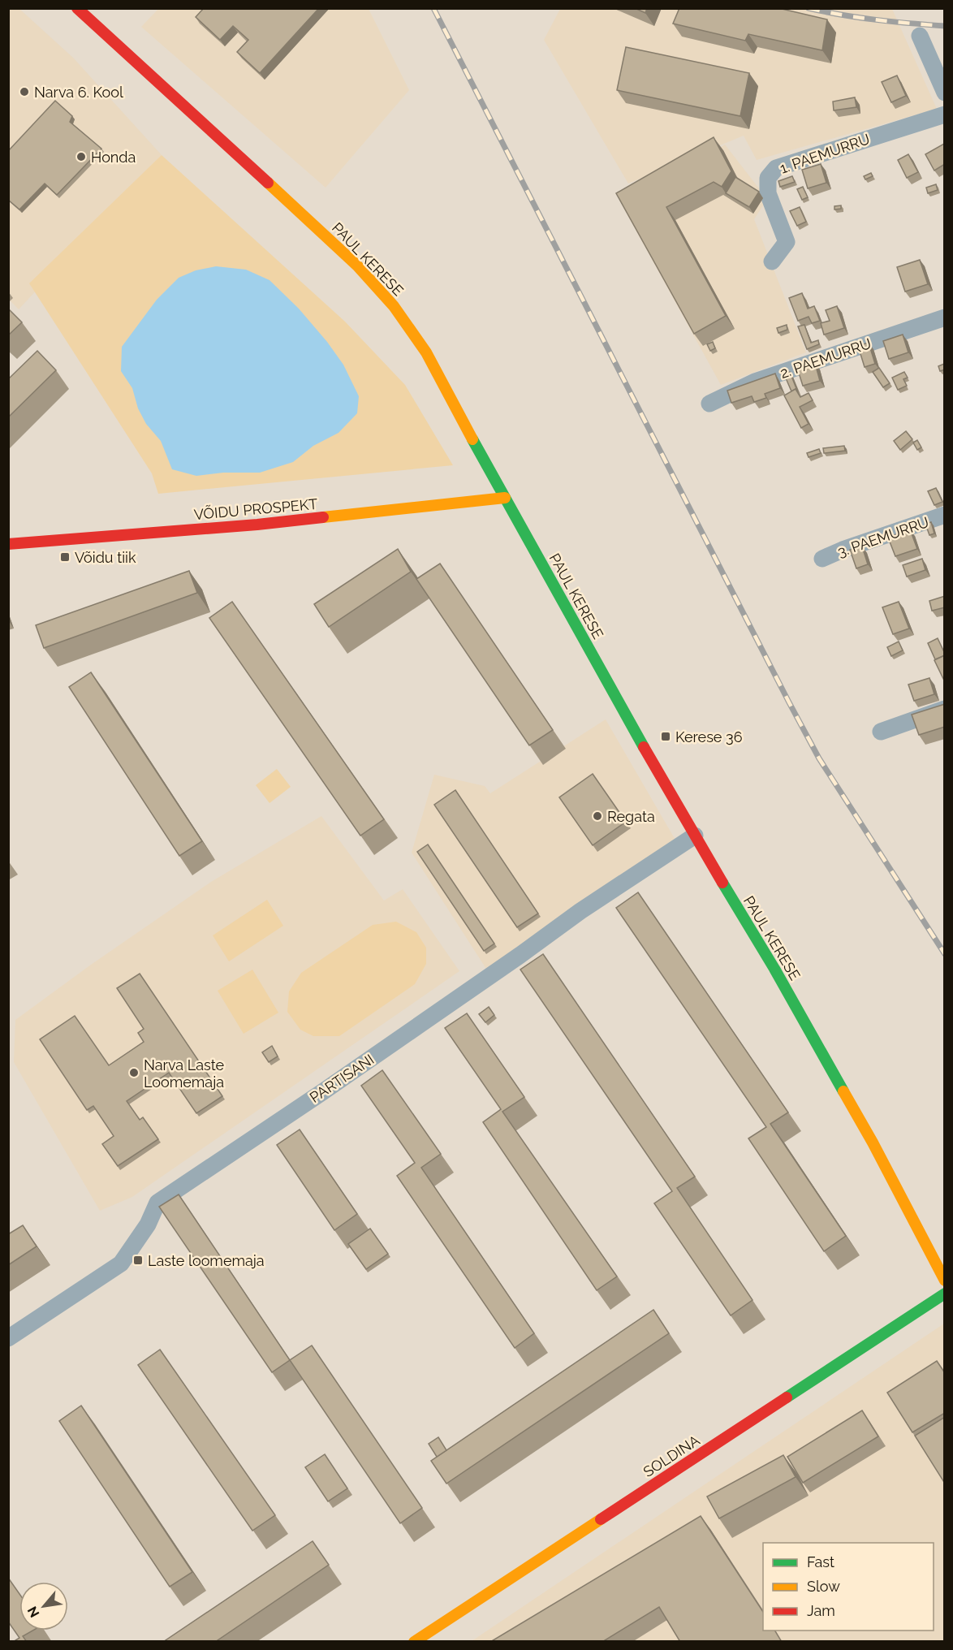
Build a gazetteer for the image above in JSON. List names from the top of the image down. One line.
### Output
{"streets":{"main road":["PAUL KERESE","VÕIDU PROSPEKT","SOLDINA"],"street":["1. PAEMURRU","2. PAEMURRU","3. PAEMURRU","PARTISANI"]},"crossings":[["PAUL KERESE","VÕIDU PROSPEKT"],["PAUL KERESE","PARTISANI"]],"places":{"other":["Narva 6. Kool","Honda","Regata","Narva Laste Loomemaja"],"transit":["Võidu tiik","Kerese 36","Laste loomemaja"]},"legend":["Fast","Slow","Jam"],"north":"bottom left"}
